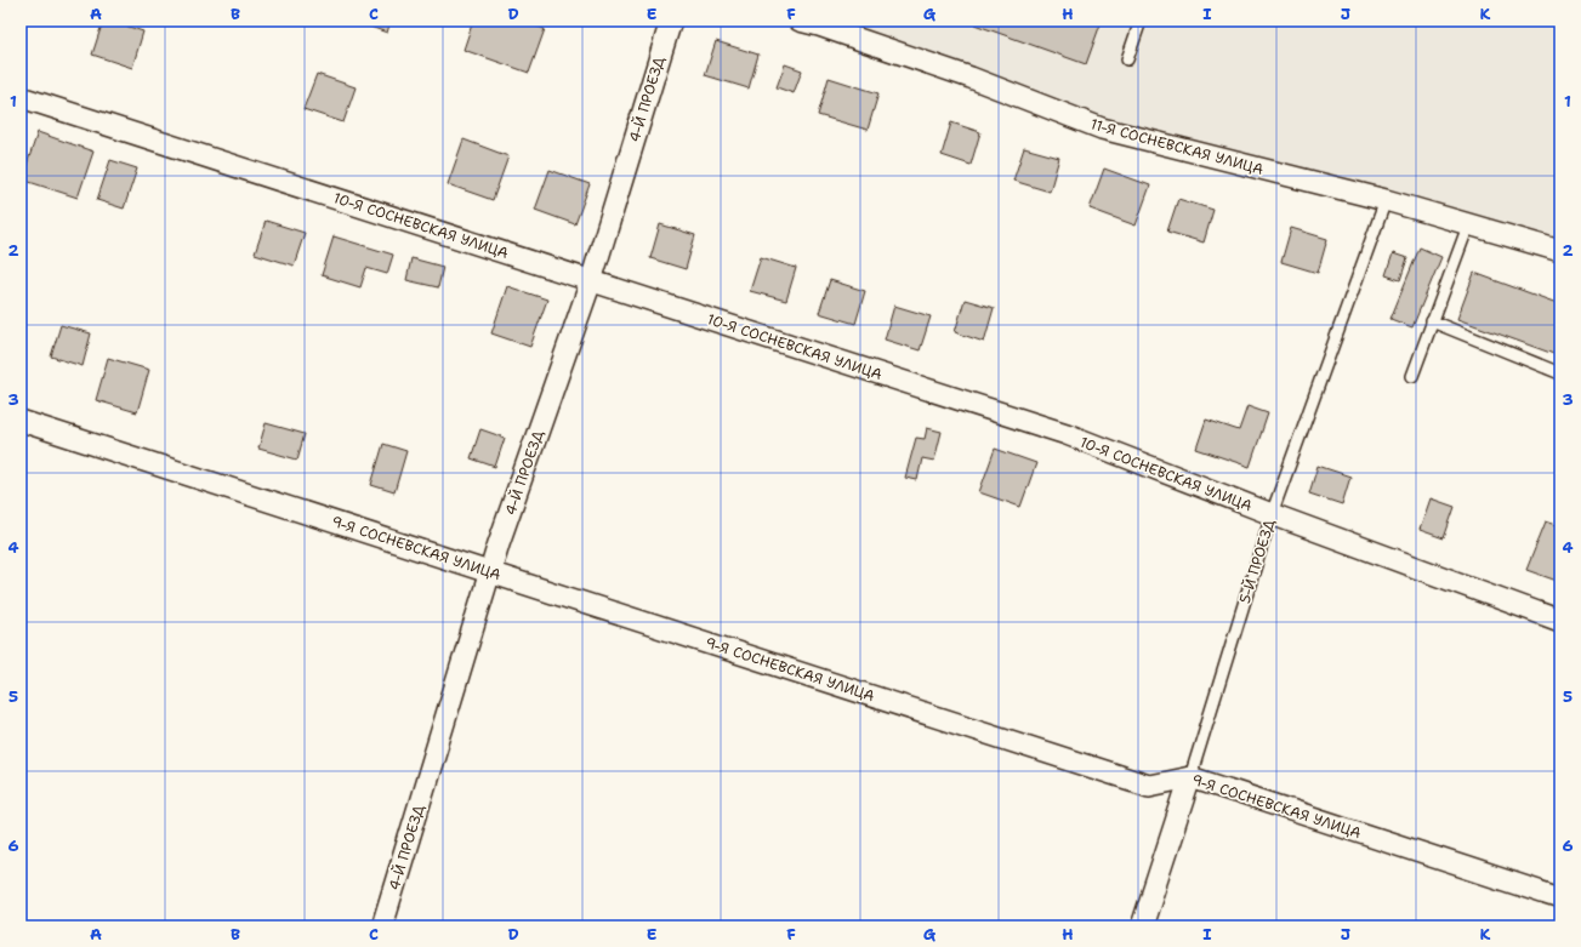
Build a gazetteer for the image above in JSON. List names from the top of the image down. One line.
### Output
{"streets":{"street":["4-Й ПРОЕЗД","11-Я СОСНЕВСКАЯ УЛИЦА","10-Я СОСНЕВСКАЯ УЛИЦА","9-Я СОСНЕВСКАЯ УЛИЦА","5-Й ПРОЕЗД"]},"crossings":[["4-Й ПРОЕЗД","10-Я СОСНЕВСКАЯ УЛИЦА"],["4-Й ПРОЕЗД","9-Я СОСНЕВСКАЯ УЛИЦА"],["11-Я СОСНЕВСКАЯ УЛИЦА","5-Й ПРОЕЗД"],["10-Я СОСНЕВСКАЯ УЛИЦА","5-Й ПРОЕЗД"],["9-Я СОСНЕВСКАЯ УЛИЦА","5-Й ПРОЕЗД"]],"grid":{"columns":["A","B","C","D","E","F","G","H","I","J","K"],"rows":["1","2","3","4","5","6"]}}
